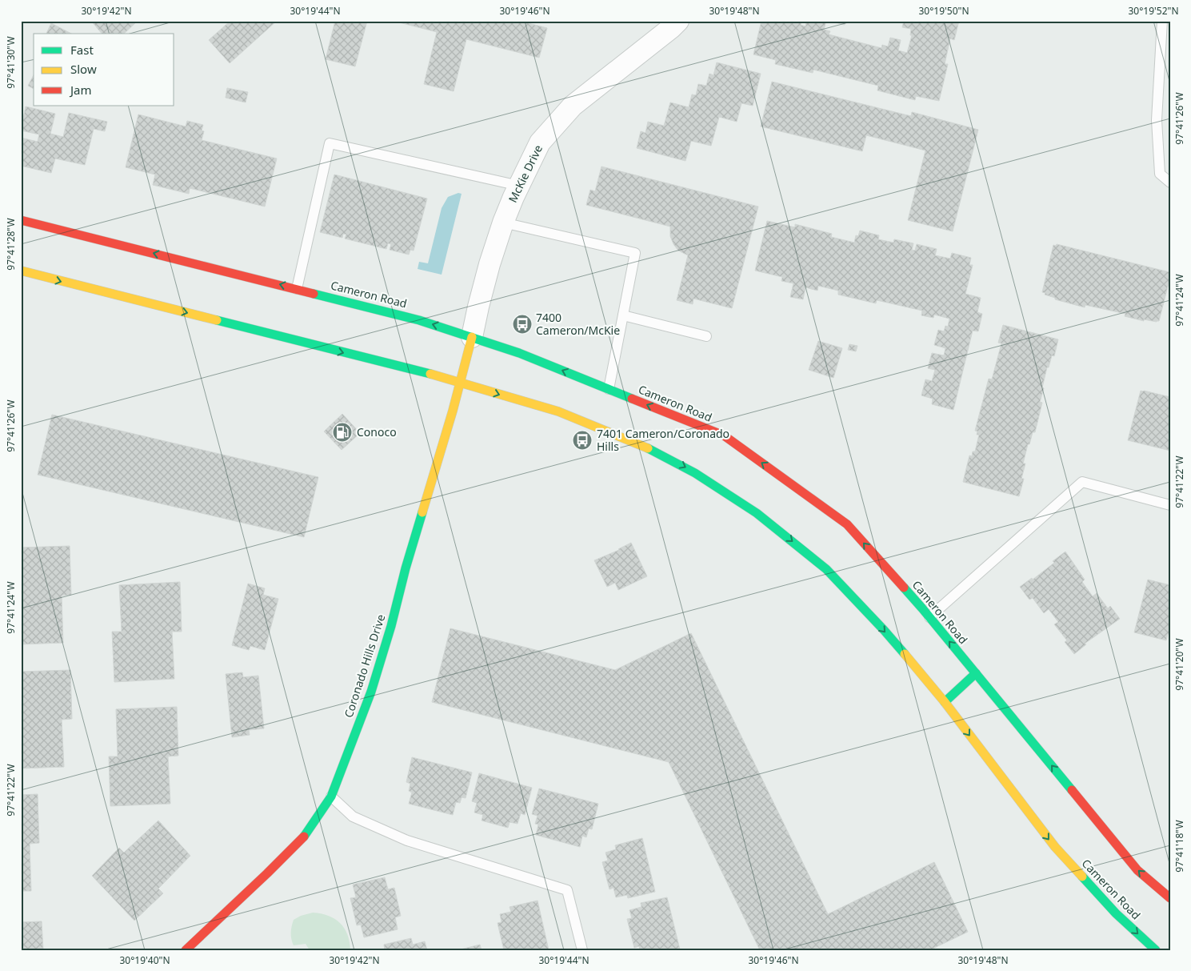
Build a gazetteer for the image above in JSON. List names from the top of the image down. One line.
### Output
{"streets":{"main road":["Cameron Road","Coronado Hills Drive"],"street":["McKie Drive"]},"crossings":[["McKie Drive","Cameron Road"],["McKie Drive","Coronado Hills Drive"],["Cameron Road","Coronado Hills Drive"]],"places":{"bus stop":["7400 Cameron/McKie","7401 Cameron/Coronado Hills"],"fuel station":["Conoco"]},"legend":["Fast","Slow","Jam"],"coordinates":["30°19'42\"N","30°19'44\"N","30°19'46\"N","30°19'48\"N","30°19'50\"N","30°19'52\"N","97°41'30\"W","97°41'26\"W","97°41'28\"W","97°41'24\"W","97°41'22\"W","97°41'20\"W","97°41'18\"W","30°19'40\"N"]}
